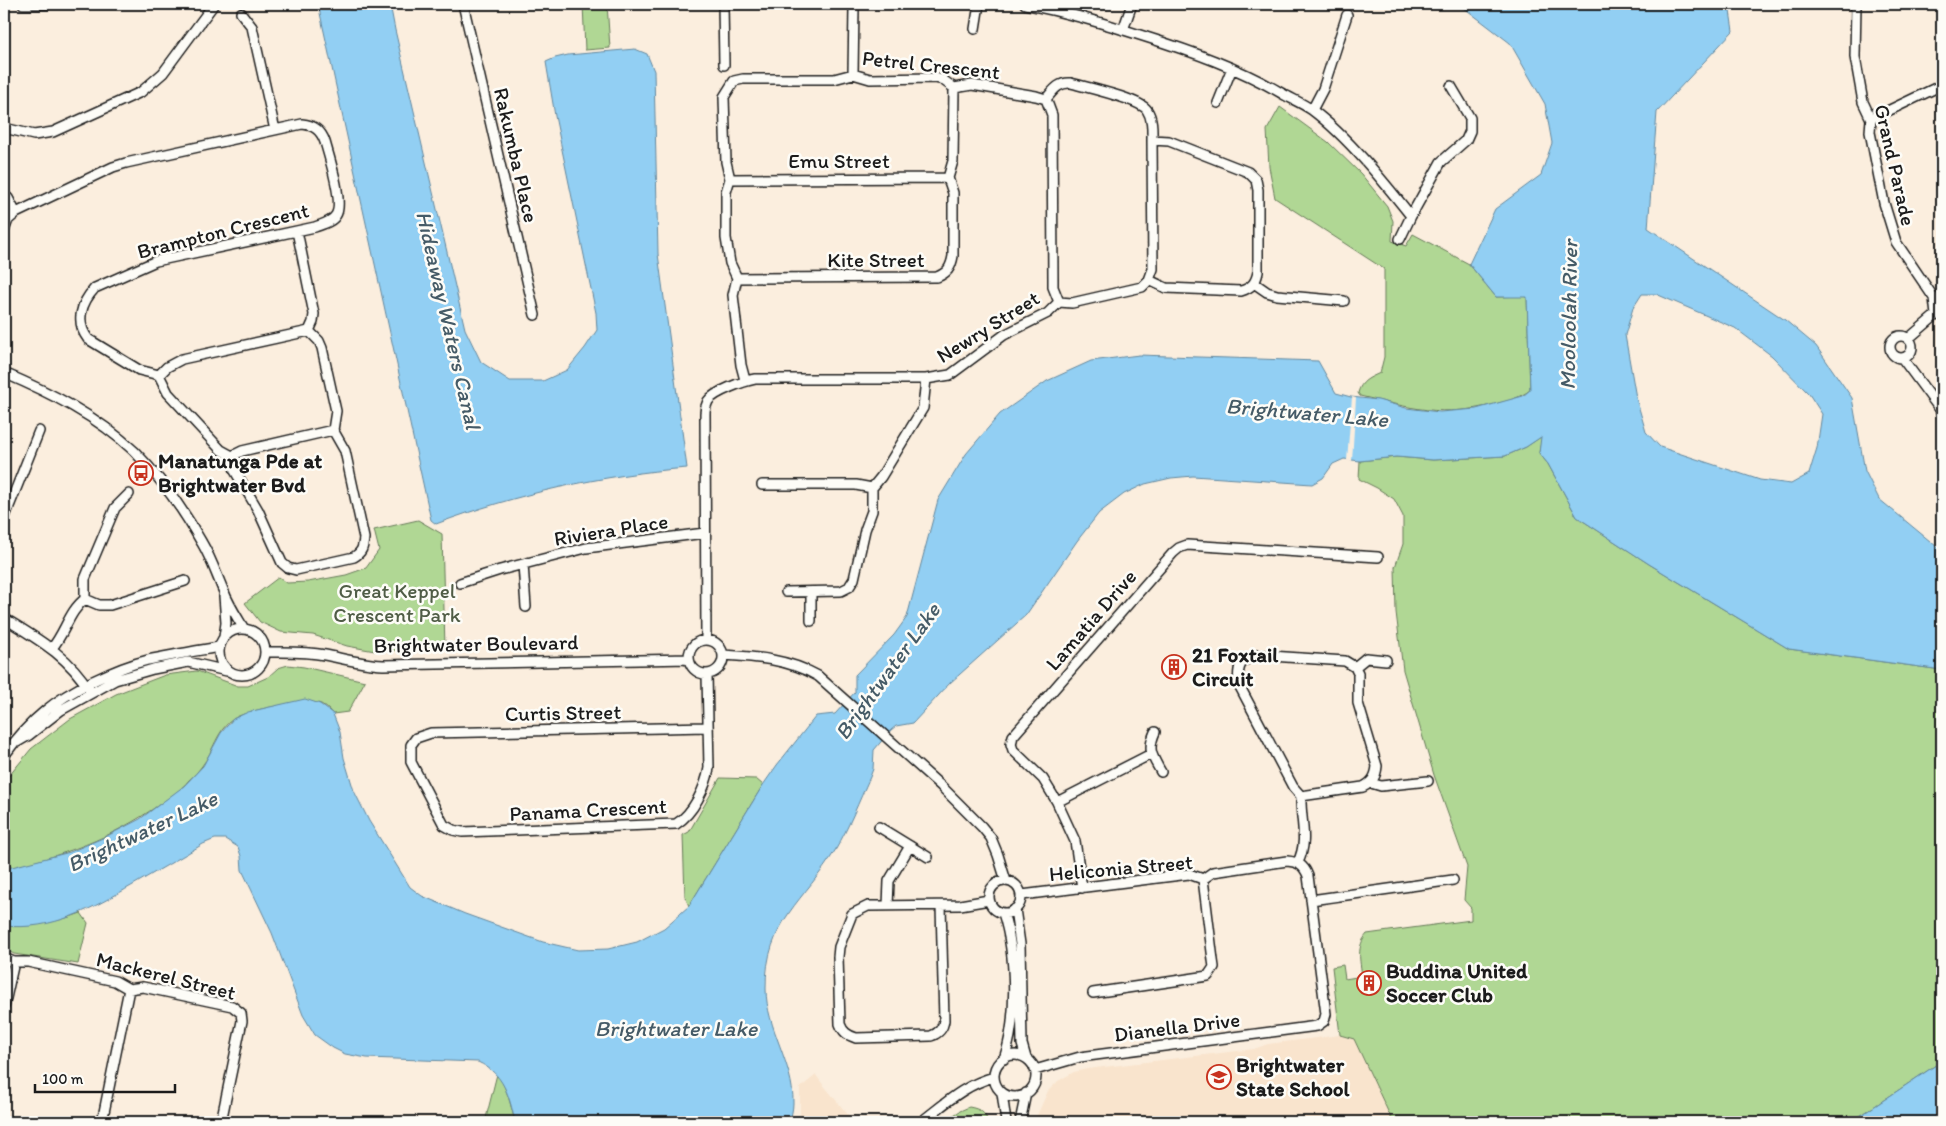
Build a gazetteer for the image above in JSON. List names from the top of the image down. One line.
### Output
{"streets":{"street":["Petrel Crescent","Rakumba Place","Emu Street","Grand Parade","Brampton Crescent","Kite Street","Newry Street","Riviera Place","Lamatia Drive","Brightwater Boulevard","Curtis Street","Panama Crescent","Heliconia Street","Mackerel Street","Dianella Drive"]},"crossings":[["Petrel Crescent","Emu Street"],["Petrel Crescent","Kite Street"],["Petrel Crescent","Newry Street"],["Emu Street","Kite Street"],["Newry Street","Riviera Place"],["Newry Street","Brightwater Boulevard"],["Newry Street","Panama Crescent"],["Lamatia Drive","Heliconia Street"],["Brightwater Boulevard","Panama Crescent"],["Curtis Street","Panama Crescent"]],"water":["Mooloolah River","Hideaway Waters Canal","Brightwater Lake"],"parks":["Great Keppel Crescent Park"],"places":{"bus stop":["Manatunga Pde at Brightwater Bvd"],"building":["21 Foxtail Circuit","Buddina United Soccer Club"],"school or university":["Brightwater State School"]},"scale_bar":"100 m"}
